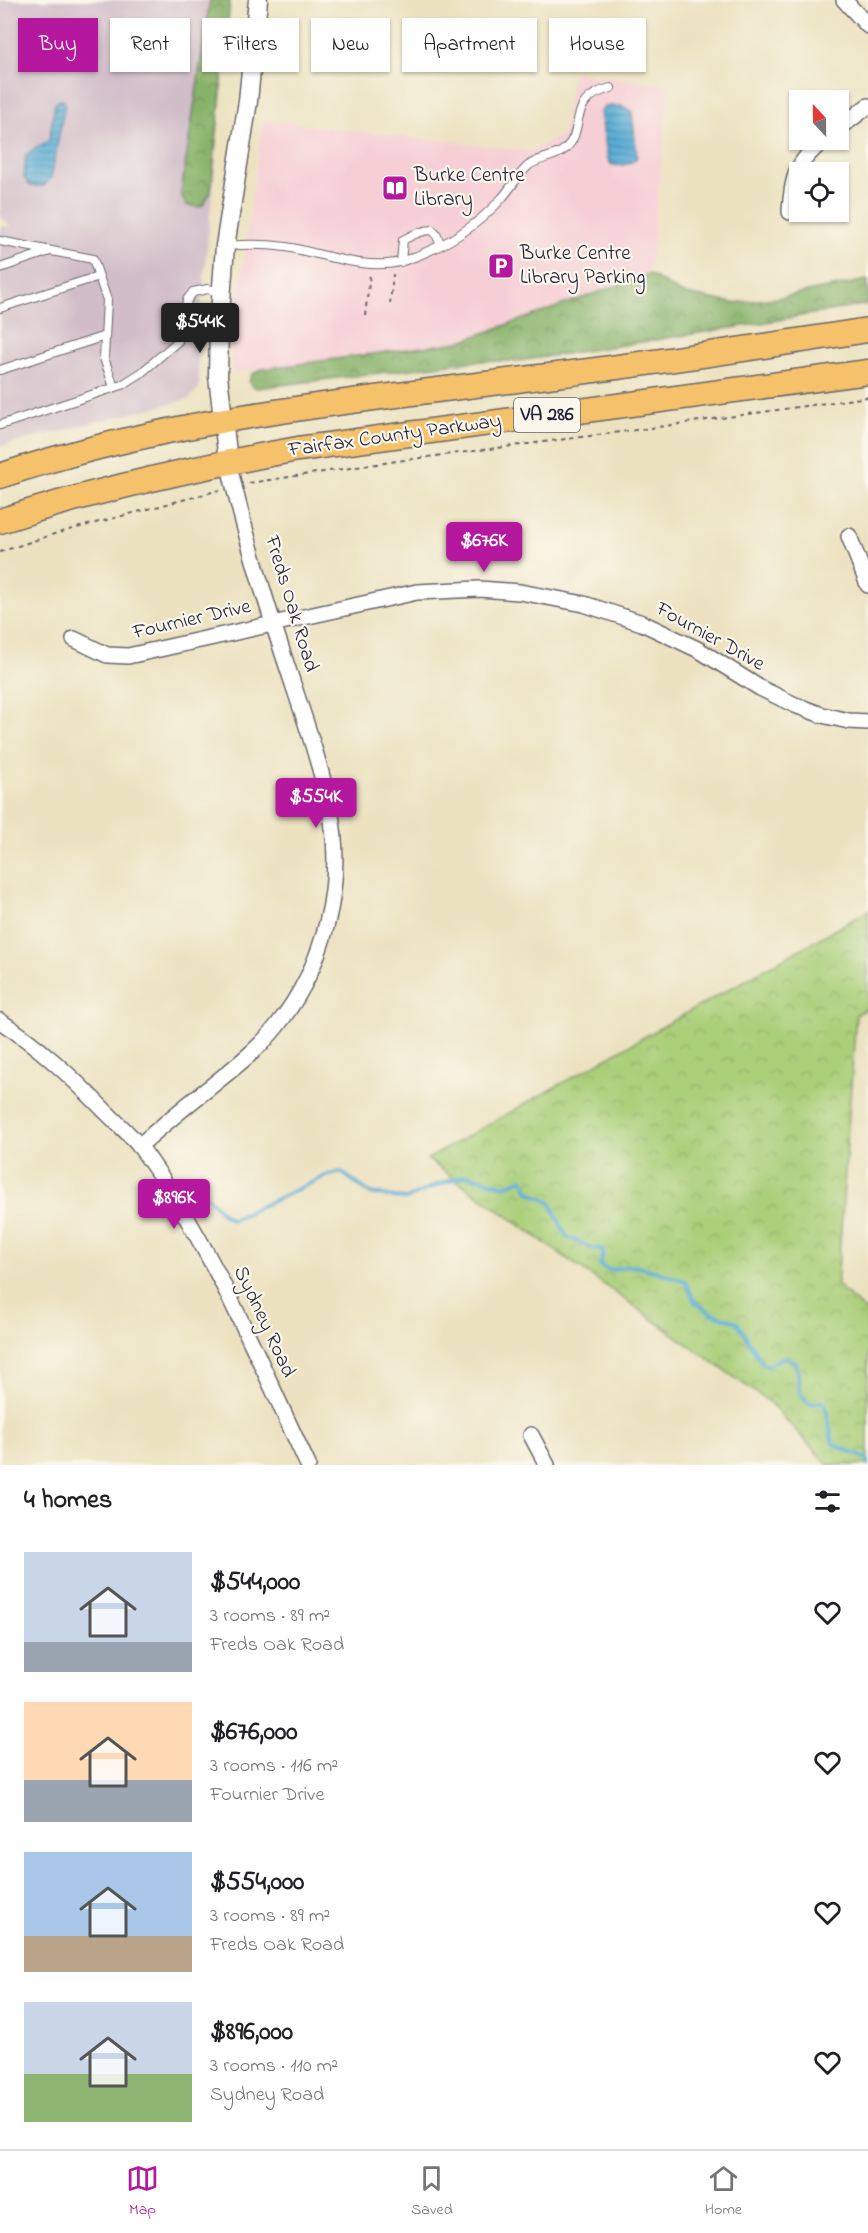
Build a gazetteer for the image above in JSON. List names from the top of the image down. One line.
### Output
{"streets":{"highway":["VA 286","Fairfax County Parkway"],"street":["Freds Oak Road","Fournier Drive","Sydney Road"]},"crossings":[["Fairfax County Parkway","Freds Oak Road"],["Freds Oak Road","Fournier Drive"],["Freds Oak Road","Sydney Road"]],"places":{"library":["Burke Centre Library"],"parking":["Burke Centre Library Parking"]},"north":"top","page":{"chip":["Buy","Rent","Filters","New","Apartment","House"],"price":["$544K","$676K","$554K","$896K"],"heading":"4 homes","list":[{"name":"$544,000","note":"3 rooms · 89 m² · Freds Oak Road"},{"name":"$676,000","note":"3 rooms · 116 m² · Fournier Drive"},{"name":"$554,000","note":"3 rooms · 89 m² · Freds Oak Road"},{"name":"$896,000","note":"3 rooms · 110 m² · Sydney Road"}],"tabs":["Map","Saved","Home"]}}
